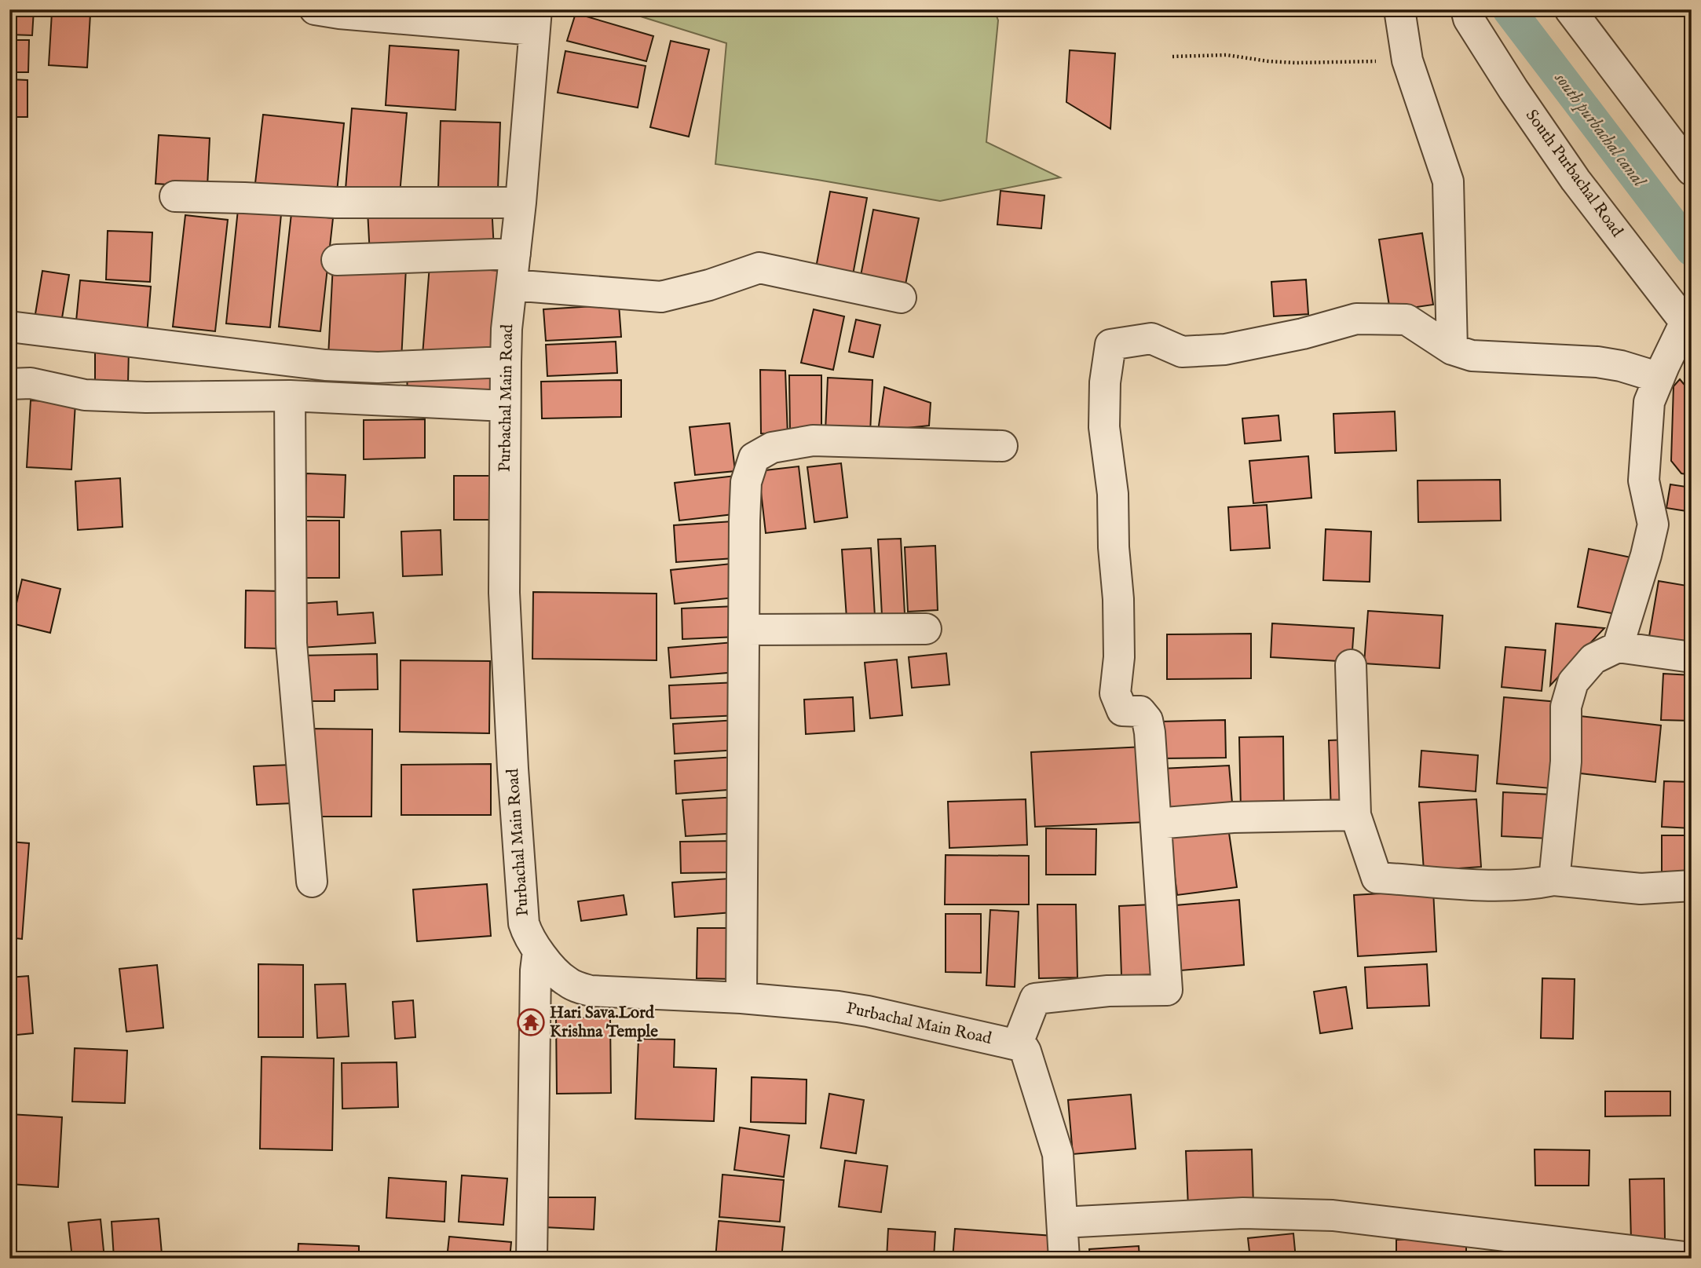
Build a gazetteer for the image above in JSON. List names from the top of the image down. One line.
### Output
{"streets":{"street":["South Purbachal Road","Purbachal Main Road"]},"water":["south purbachal canal"],"places":{"temple":["Hari Sava.Lord Krishna Temple"]}}
